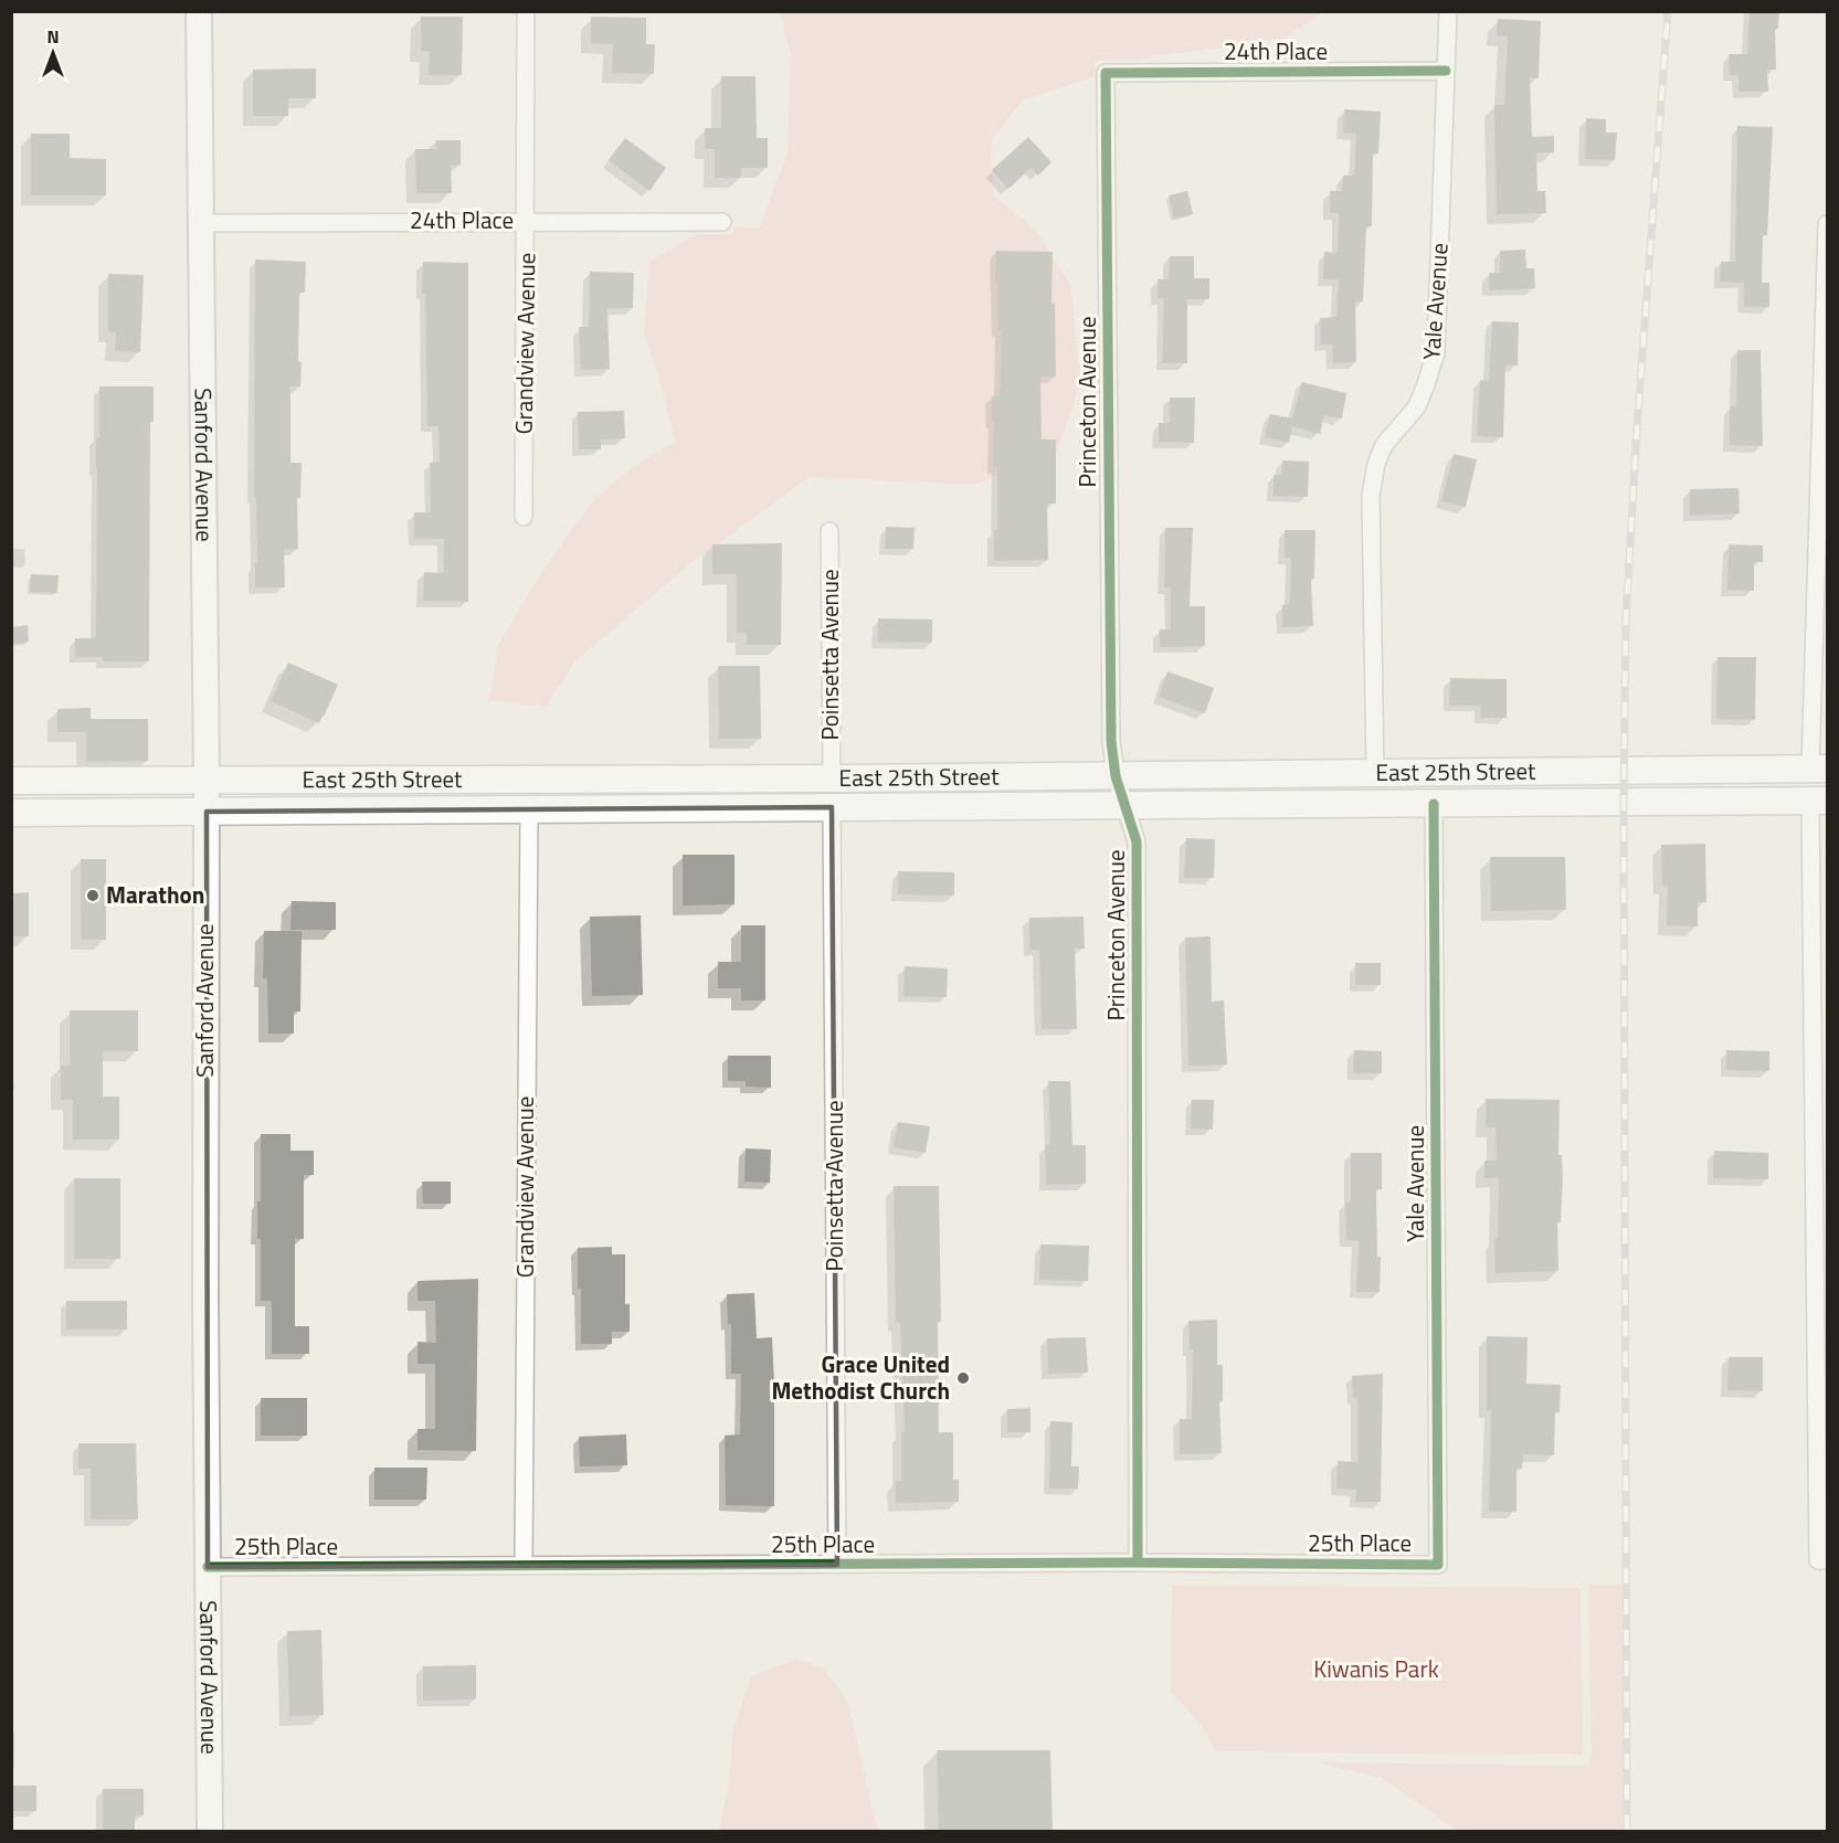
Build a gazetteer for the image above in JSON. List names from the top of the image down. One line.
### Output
{"streets":{"main road":["Sanford Avenue","East 25th Street"],"street":["24th Place","Yale Avenue","Grandview Avenue","Princeton Avenue","Poinsetta Avenue","25th Place"]},"crossings":[["24th Place","Yale Avenue"],["24th Place","Grandview Avenue"],["24th Place","Princeton Avenue"],["24th Place","Sanford Avenue"],["Yale Avenue","East 25th Street"],["Yale Avenue","25th Place"],["Grandview Avenue","East 25th Street"],["Grandview Avenue","25th Place"],["Princeton Avenue","East 25th Street"],["Princeton Avenue","25th Place"],["Sanford Avenue","East 25th Street"],["Sanford Avenue","25th Place"],["Poinsetta Avenue","East 25th Street"],["Poinsetta Avenue","25th Place"]],"parks":["Kiwanis Park"],"places":["Marathon","Grace United Methodist Church"],"north":"top"}
